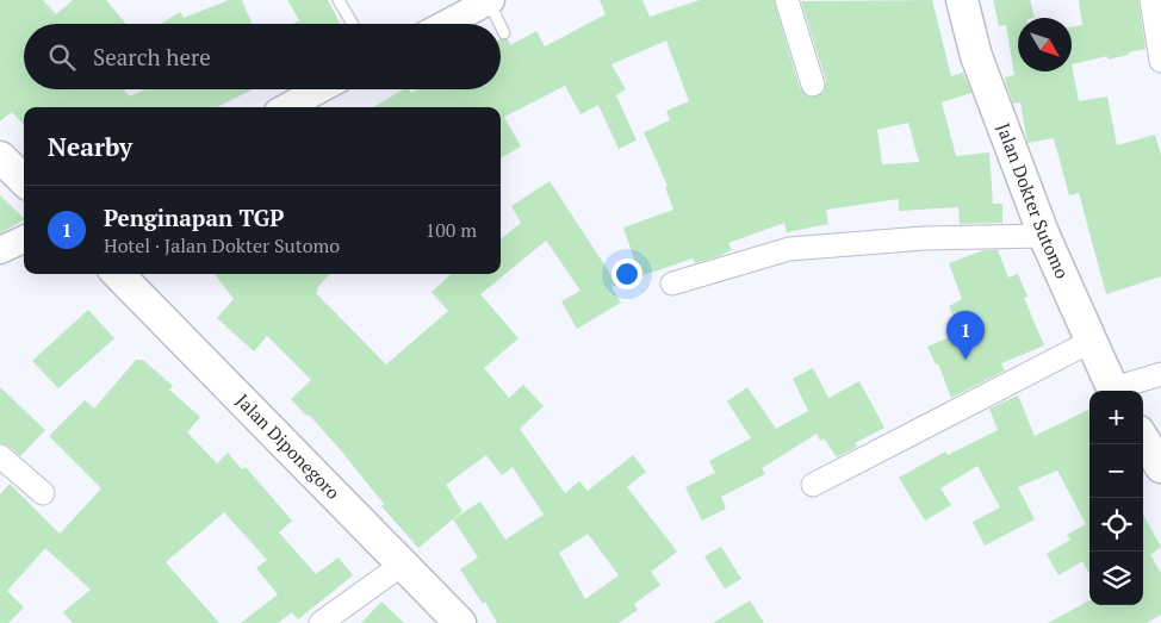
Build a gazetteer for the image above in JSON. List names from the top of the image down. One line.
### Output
{"streets":{"main road":["Jalan Dokter Sutomo","Jalan Diponegoro"]},"north":"bottom right","page":{"search":"Search here","heading":"Nearby","list":[{"mark":"1","name":"Penginapan TGP","note":"Hotel · Jalan Dokter Sutomo","value":"100 m"}],"pins":"1","map_buttons":["+","−"]}}
